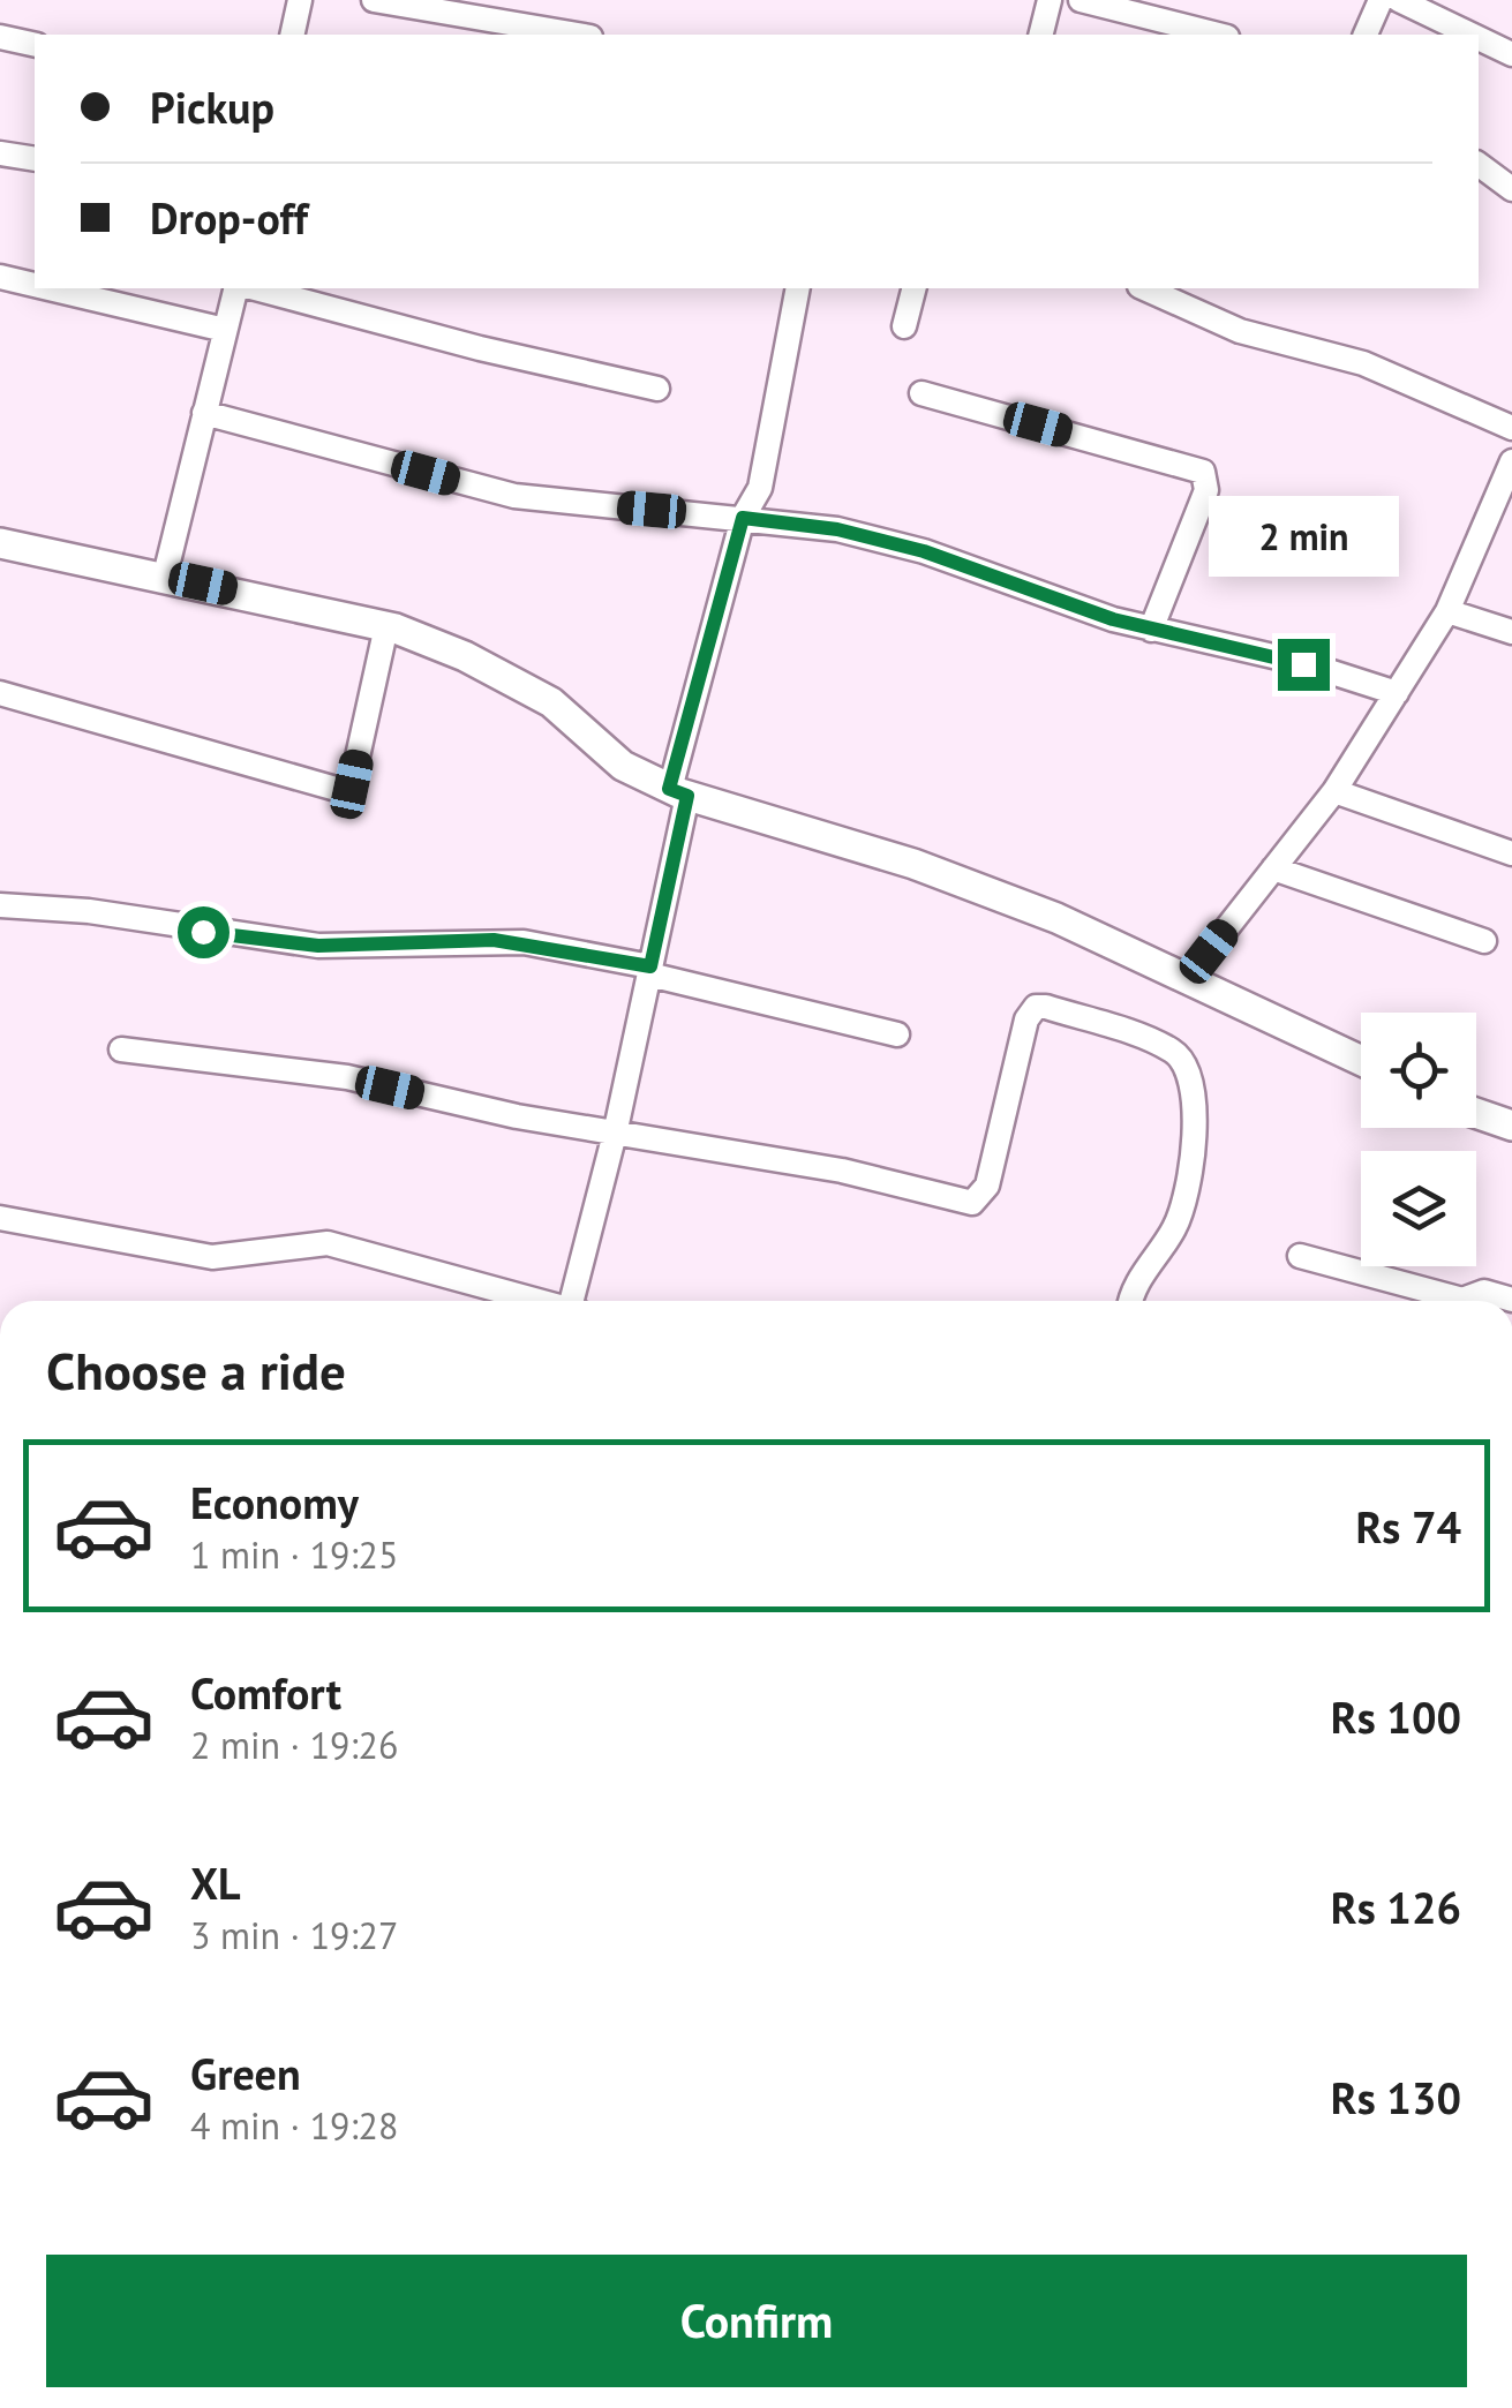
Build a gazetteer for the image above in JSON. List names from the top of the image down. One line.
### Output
{"page":{"banner":["Pickup","Drop-off"],"bubble":"2 min","heading":"Choose a ride","list":[{"name":"Economy","note":"1 min · 19:25","value":"Rs 74"},{"name":"Comfort","note":"2 min · 19:26","value":"Rs 100"},{"name":"XL","note":"3 min · 19:27","value":"Rs 126"},{"name":"Green","note":"4 min · 19:28","value":"Rs 130"}],"buttons":"Confirm"}}
